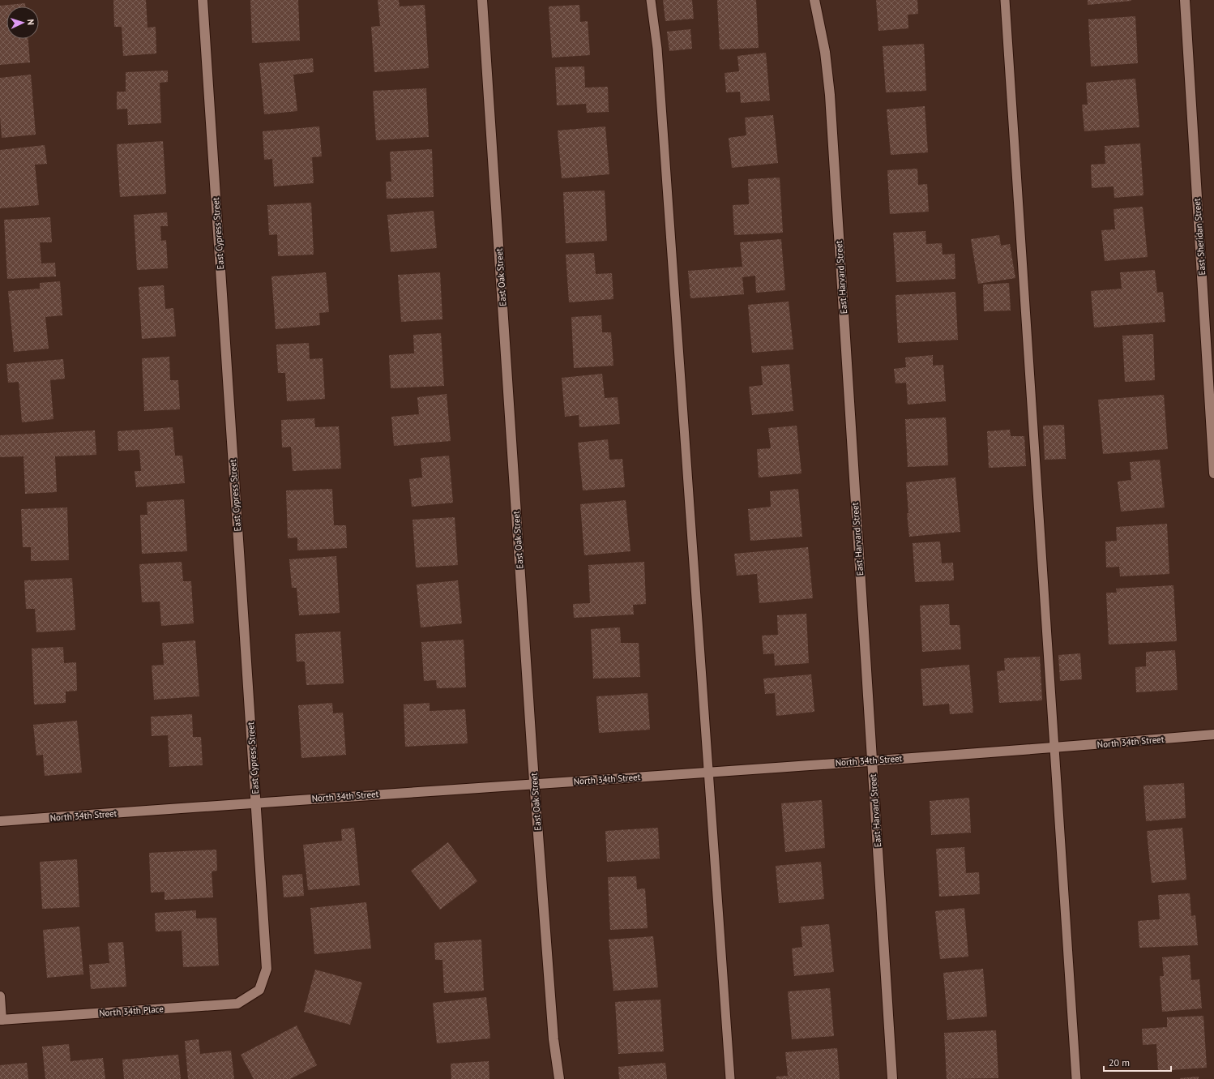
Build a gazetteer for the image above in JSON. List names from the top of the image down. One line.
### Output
{"streets":{"street":["East Cypress Street","East Sheridan Street","East Oak Street","East Harvard Street","North 34th Street","North 34th Place"]},"crossings":[["East Cypress Street","North 34th Street"],["East Cypress Street","North 34th Place"],["East Oak Street","North 34th Street"],["East Harvard Street","North 34th Street"]],"scale_bar":"20 m","north":"right"}
